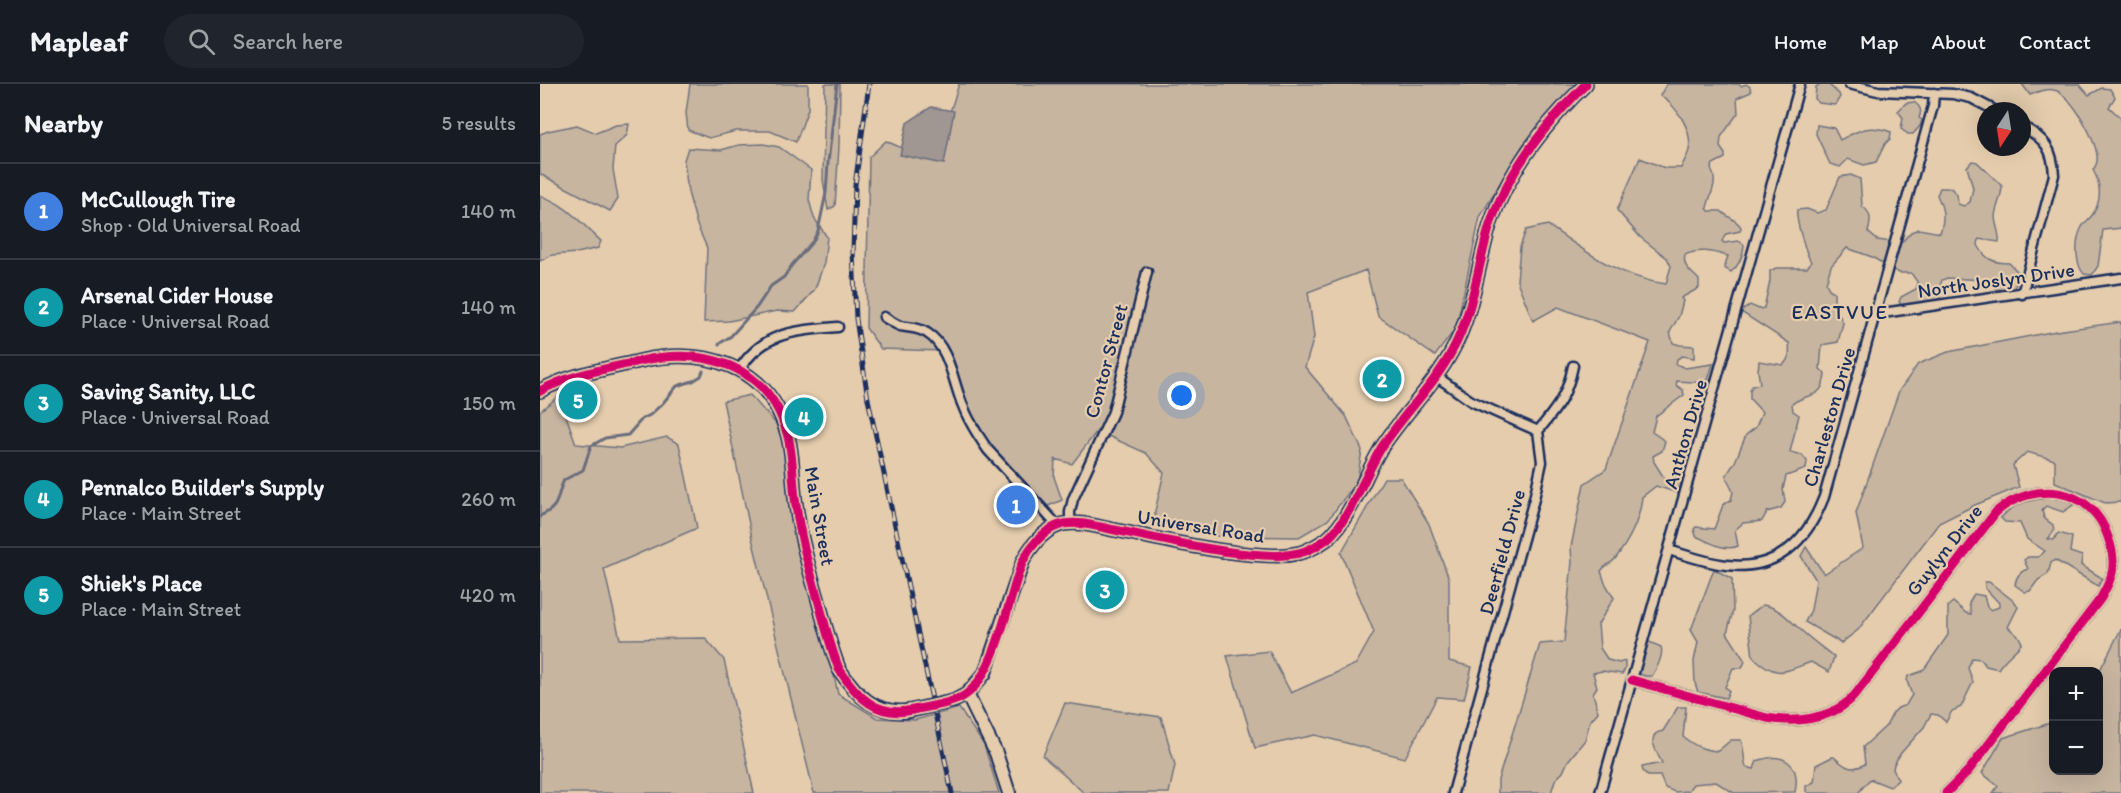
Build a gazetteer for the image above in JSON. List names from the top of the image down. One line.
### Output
{"streets":{"street":["North Joslyn Drive","Contor Street","Charleston Drive","Anthon Drive","Main Street","Universal Road","Guylyn Drive","Deerfield Drive"]},"crossings":[["North Joslyn Drive","Charleston Drive"],["Contor Street","Universal Road"],["Charleston Drive","Anthon Drive"],["Anthon Drive","Guylyn Drive"]],"districts":["EASTVUE"],"north":"bottom","page":{"header":"Mapleaf","search":"Search here","nav":["Home","Map","About","Contact"],"heading":["Nearby","5 results"],"list":[{"mark":"1","name":"McCullough Tire","note":"Shop · Old Universal Road","value":"140 m"},{"mark":"2","name":"Arsenal Cider House","note":"Place · Universal Road","value":"140 m"},{"mark":"3","name":"Saving Sanity, LLC","note":"Place · Universal Road","value":"150 m"},{"mark":"4","name":"Pennalco Builder's Supply","note":"Place · Main Street","value":"260 m"},{"mark":"5","name":"Shiek's Place","note":"Place · Main Street","value":"420 m"}],"pins":["2","5","4","1","3"],"map_buttons":["+","−"]}}
